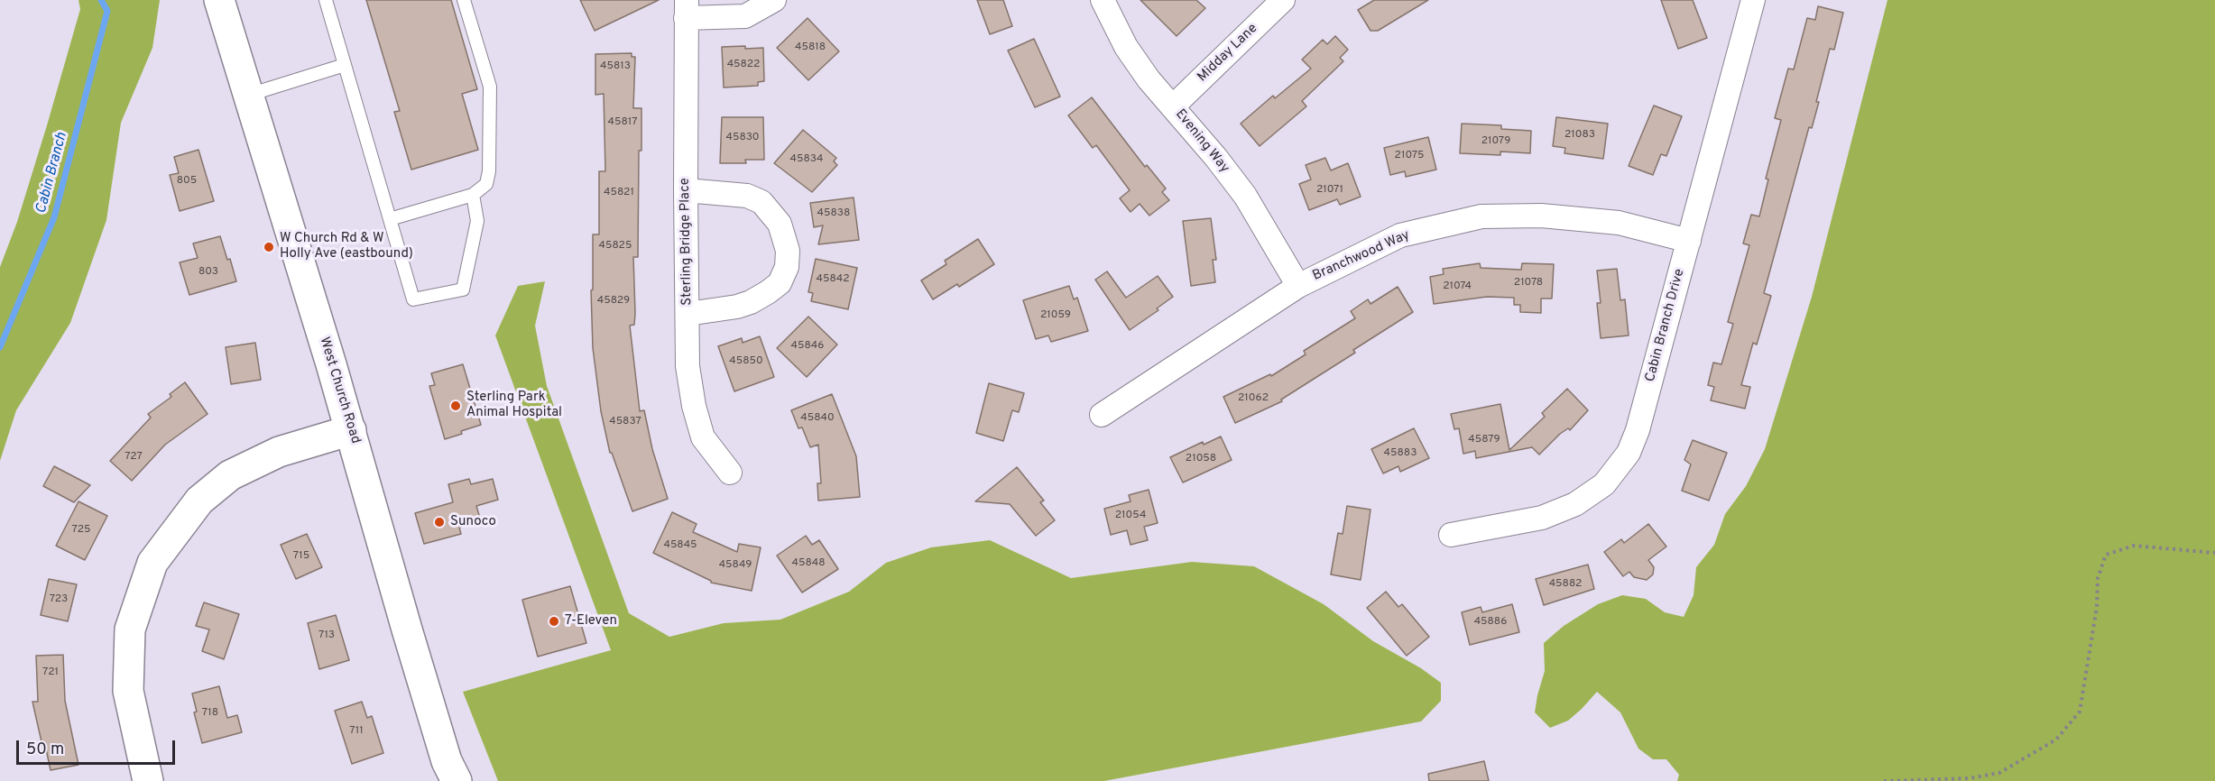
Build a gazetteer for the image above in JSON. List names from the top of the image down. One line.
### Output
{"streets":{"main road":["West Church Road"],"street":["Midday Lane","Evening Way","Sterling Bridge Place","Branchwood Way","Cabin Branch Drive"]},"crossings":[["Midday Lane","Evening Way"],["Evening Way","Branchwood Way"],["Branchwood Way","Cabin Branch Drive"]],"water":["Cabin Branch"],"places":["W Church Rd & W Holly Ave (eastbound)","Sterling Park Animal Hospital","Sunoco","7-Eleven"],"house_numbers":["45818","45822","45813","45817","21083","45830","21079","21075","45834","805","21071","45821","45838","45825","803","45842","21078","21074","45829","21059","45846","45850","21062","45840","45837","45879","45883","727","21058","21054","725","45845","715","45848","45849","45882","723","45886","713","721","718","711"],"scale_bar":"50 m"}
